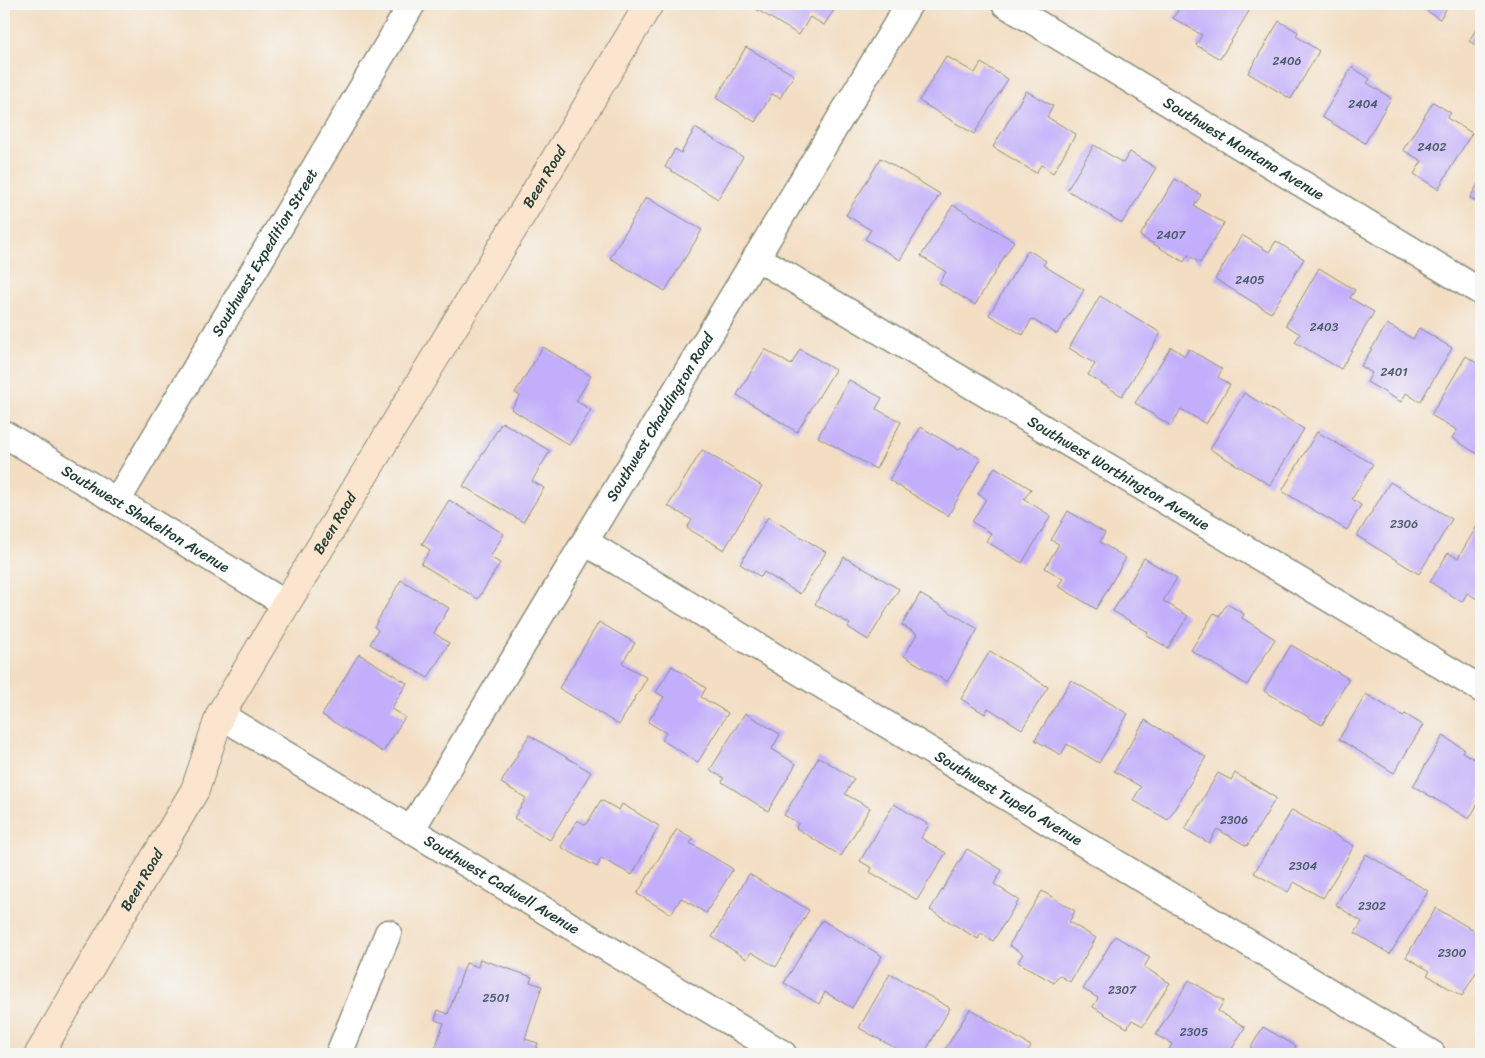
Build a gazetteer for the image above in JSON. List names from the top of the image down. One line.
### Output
{"streets":{"street":["Southwest Montana Avenue","Been Road","Southwest Expedition Street","Southwest Chaddington Road","Southwest Worthington Avenue","Southwest Shakelton Avenue","Southwest Tupelo Avenue","Southwest Cadwell Avenue"]},"crossings":[["Been Road","Southwest Shakelton Avenue"],["Been Road","Southwest Cadwell Avenue"],["Southwest Expedition Street","Southwest Shakelton Avenue"],["Southwest Chaddington Road","Southwest Worthington Avenue"],["Southwest Chaddington Road","Southwest Tupelo Avenue"],["Southwest Chaddington Road","Southwest Cadwell Avenue"]],"house_numbers":["2406","2404","2402","2407","2405","2403","2401","2306","2306","2304","2302","2300","2307","2501","2305"]}
